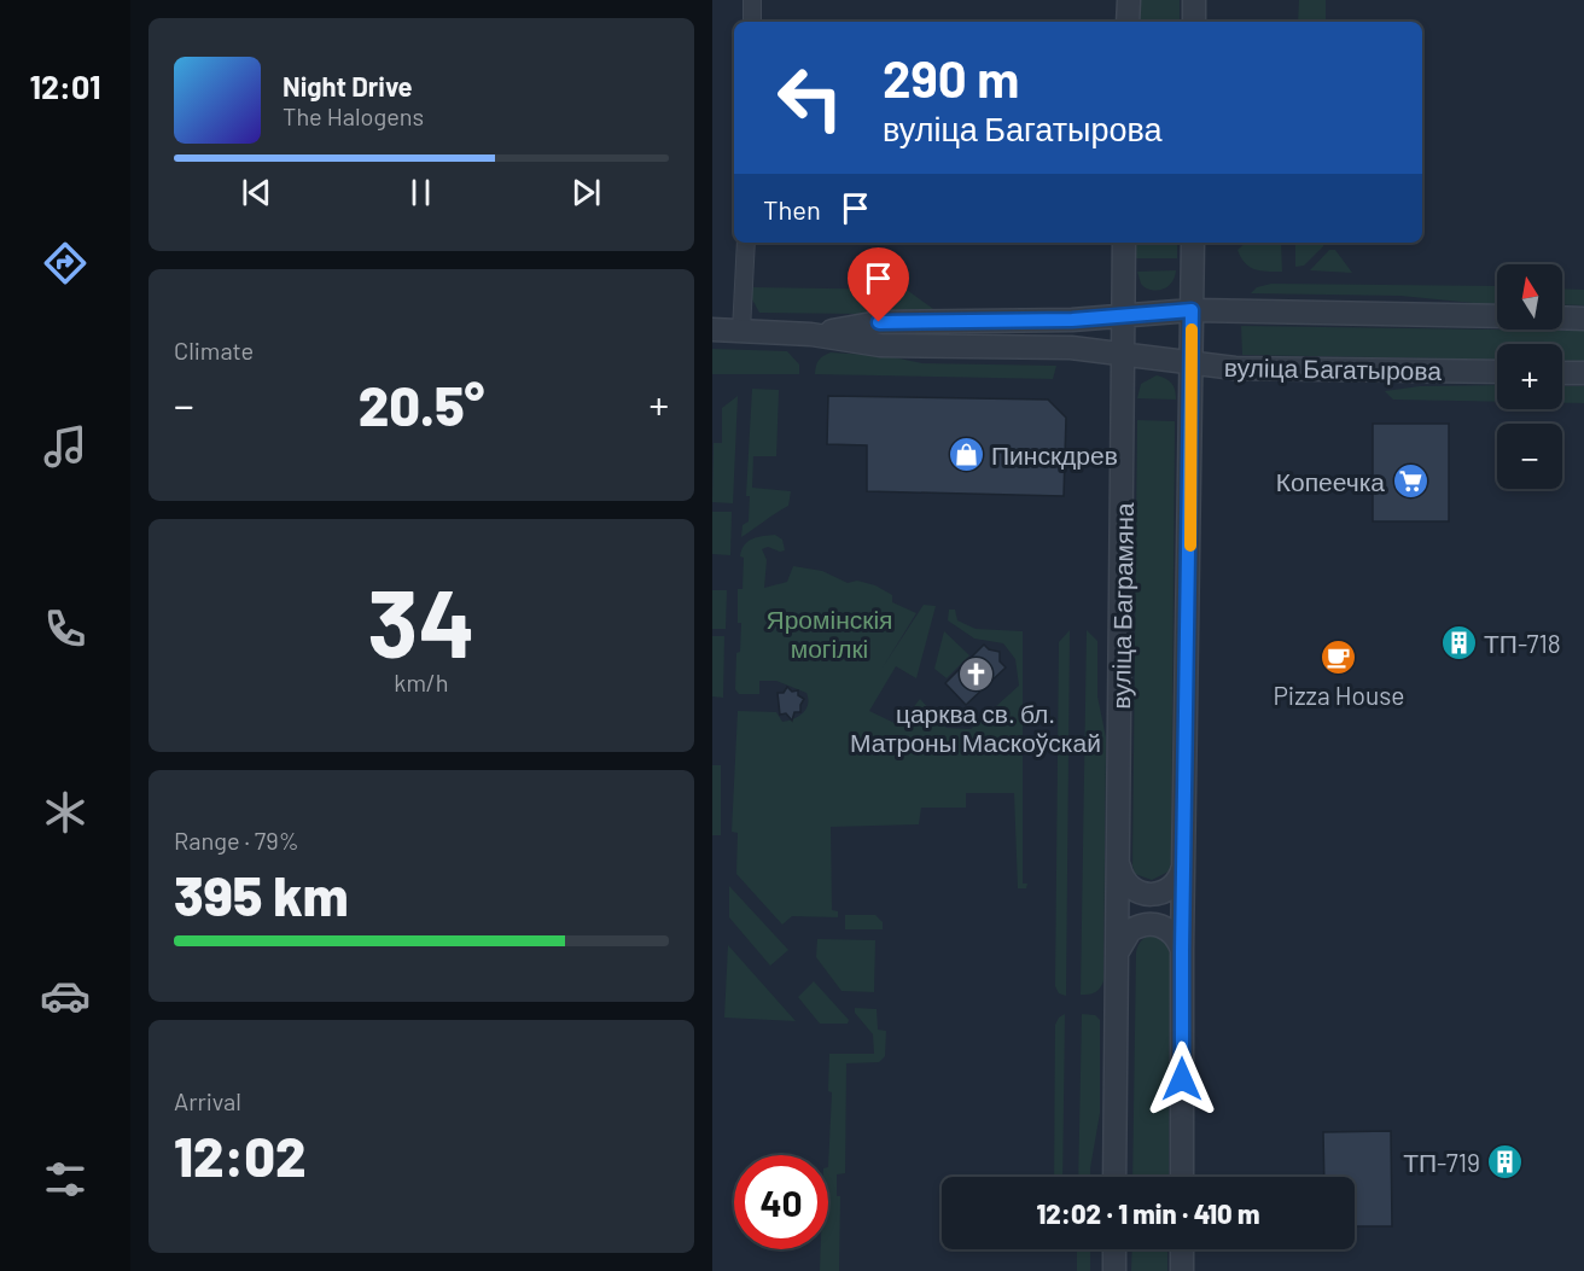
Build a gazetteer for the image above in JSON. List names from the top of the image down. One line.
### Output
{"streets":{"street":["вуліца Багатырова","вуліца Баграмяна"]},"crossings":[["вуліца Багатырова","вуліца Баграмяна"]],"parks":["Яромінскія могілкі"],"places":{"shop":["Пинскдрев"],"supermarket":["Копеечка"],"building":["ТП-718","ТП-719"],"cafe":["Pizza House"],"church":["царква св. бл. Матроны Маскоўскай"]},"north":"top","page":{"tabs":"12:01","turn":["290 m","вуліца Багатырова"],"song":["Night Drive","The Halogens"],"then":"Then","map_buttons":["+","−"],"tile":["Climate",["34","km/h"],["Range · 79%","395 km"],["Arrival","12:02"]],"heat":["−","20.5°","+"],"limit":"40","trip":"12:02 · 1 min · 410 m"}}
